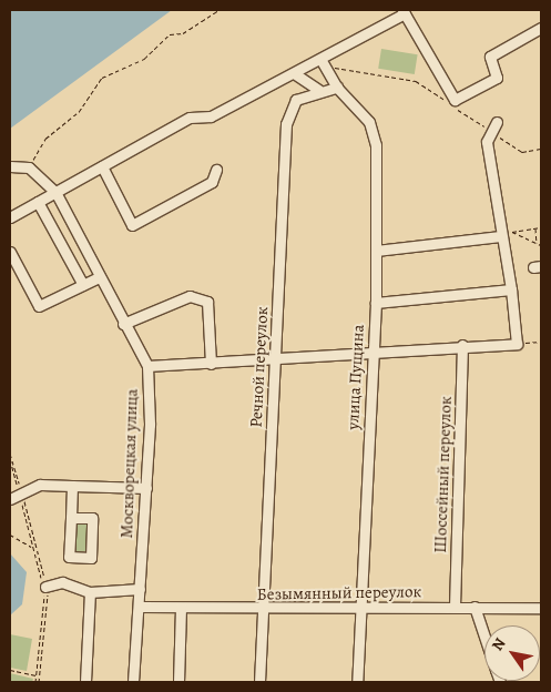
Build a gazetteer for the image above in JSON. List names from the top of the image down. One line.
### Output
{"streets":{"street":["Речной переулок","улица Пущина","Москворецкая улица","Шоссейный переулок","Безымянный переулок"]},"crossings":[["Речной переулок","улица Пущина"],["Речной переулок","Безымянный переулок"],["улица Пущина","Безымянный переулок"],["Москворецкая улица","Безымянный переулок"],["Шоссейный переулок","Безымянный переулок"]],"north":"top left"}
